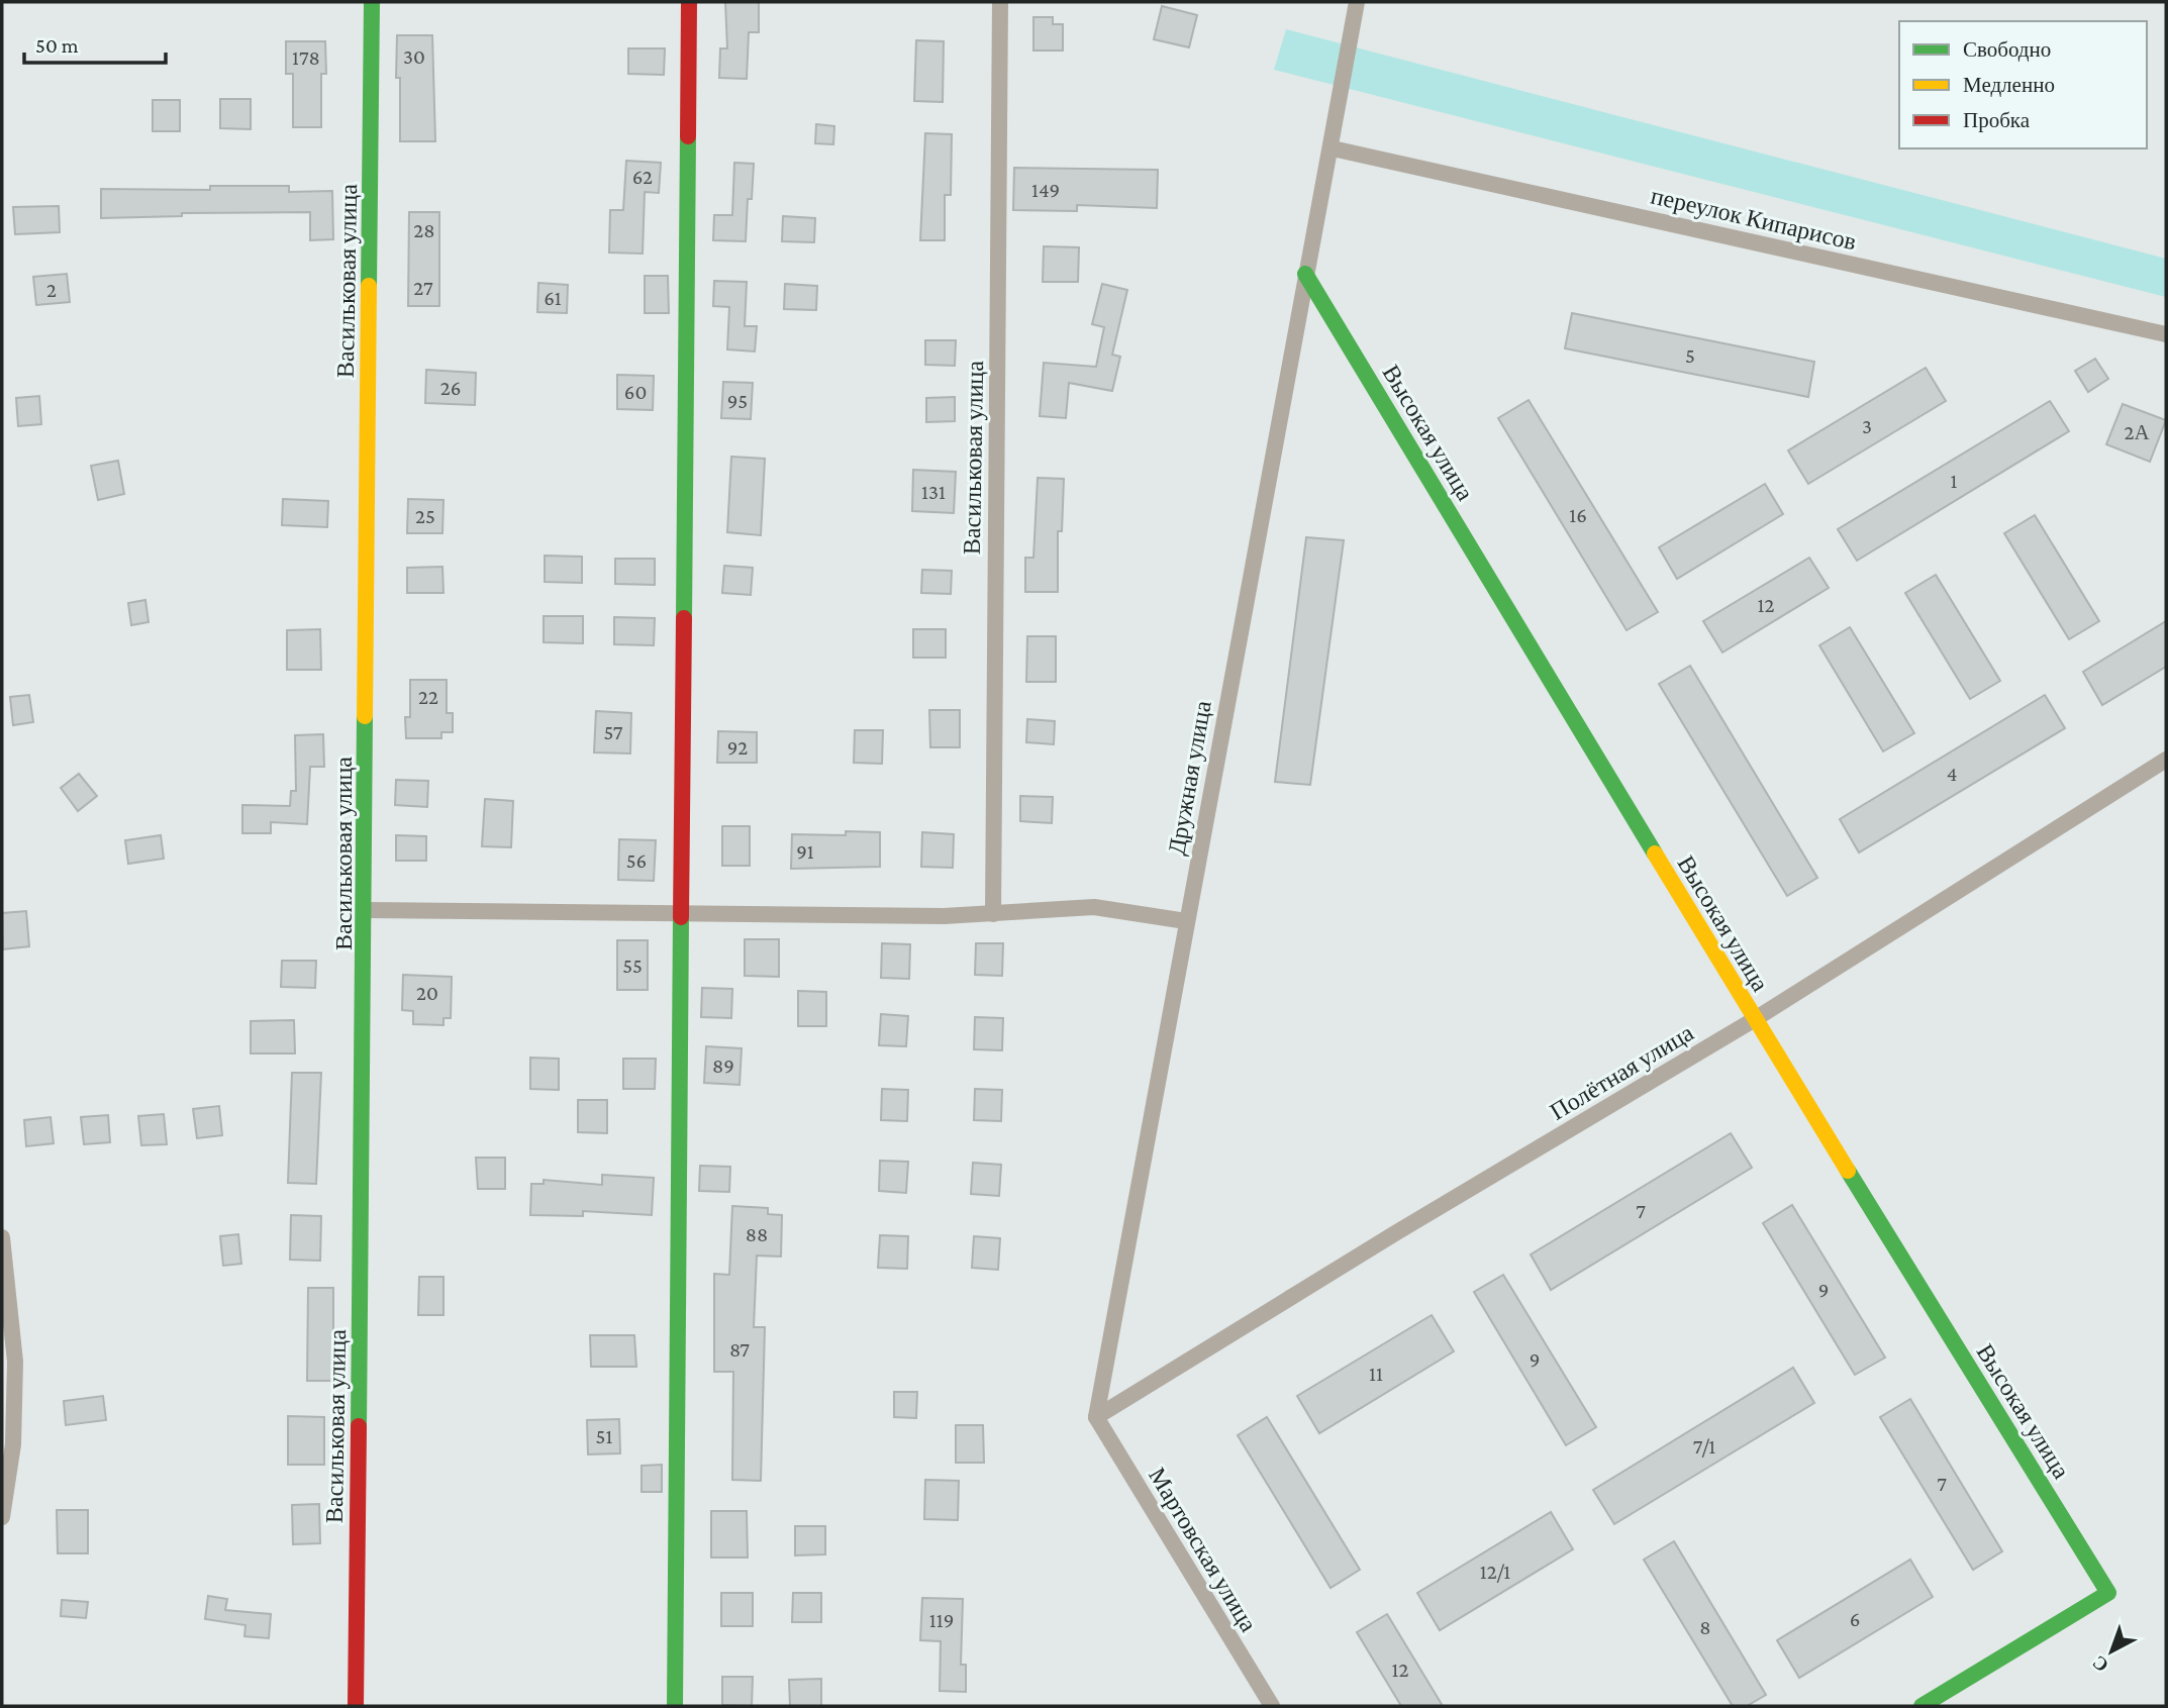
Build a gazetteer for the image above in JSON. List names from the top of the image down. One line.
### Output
{"streets":{"street":["переулок Кипарисов","Васильковая улица","Высокая улица","Дружная улица","Полётная улица","Мартовская улица"]},"crossings":[["переулок Кипарисов","Дружная улица"],["Высокая улица","Дружная улица"],["Высокая улица","Полётная улица"],["Дружная улица","Полётная улица"],["Дружная улица","Мартовская улица"],["Полётная улица","Мартовская улица"]],"house_numbers":["30","178","62","149","28","27","2","61","5","26","60","95","3","2А","1","131","16","25","12","22","57","92","4","91","56","55","20","89","7","88","9","87","9","11","51","7/1","7","12/1","6","119","8","12"],"legend":["Свободно","Медленно","Пробка"],"scale_bar":"50 m","north":"bottom left"}
